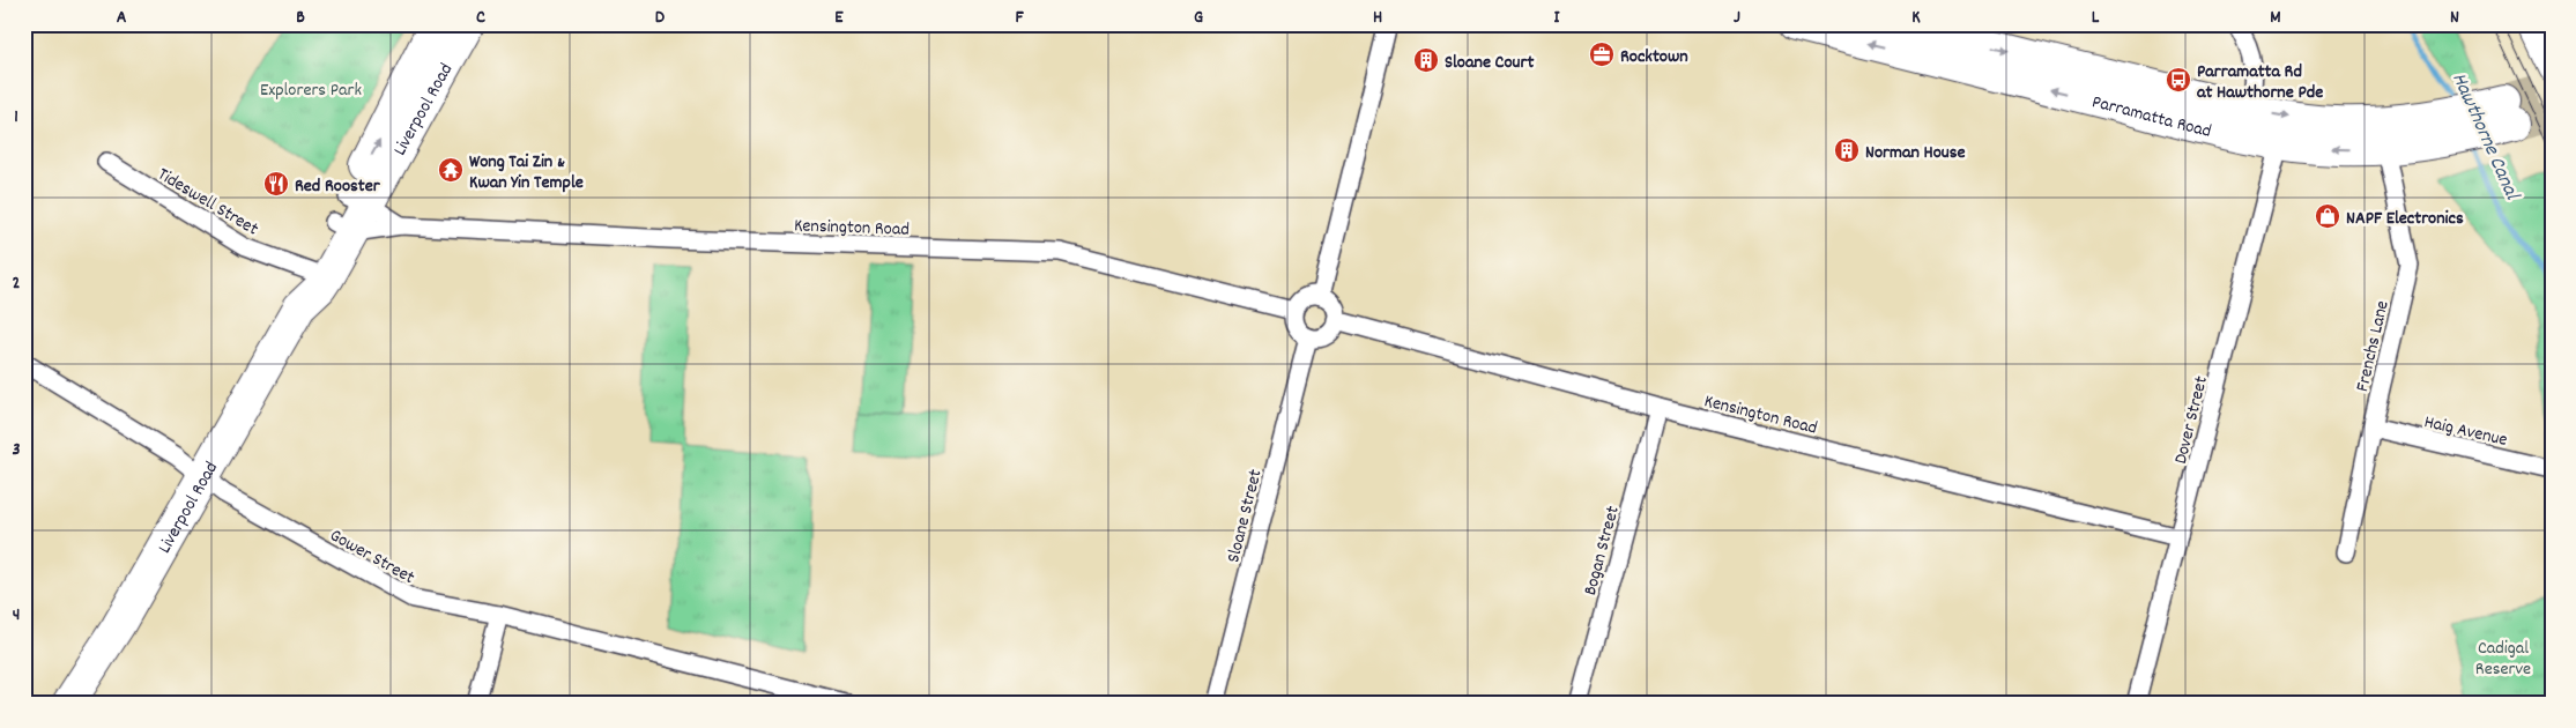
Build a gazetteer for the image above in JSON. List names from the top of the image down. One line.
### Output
{"streets":{"highway":["Liverpool Road","Parramatta Road"],"street":["Tideswell Street","Kensington Road","Frenchs Lane","Dover Street","Haig Avenue","Sloane Street","Bogan Street","Gower Street"]},"crossings":[["Liverpool Road","Tideswell Street"],["Liverpool Road","Kensington Road"],["Liverpool Road","Gower Street"],["Parramatta Road","Frenchs Lane"],["Parramatta Road","Dover Street"],["Kensington Road","Dover Street"],["Kensington Road","Sloane Street"],["Kensington Road","Bogan Street"],["Frenchs Lane","Haig Avenue"]],"water":["Hawthorne Canal"],"parks":["Explorers Park","Cadigal Reserve"],"places":{"office":["Rocktown"],"building":["Sloane Court","Norman House"],"bus stop":["Parramatta Rd at Hawthorne Pde"],"temple":["Wong Tai Zin & Kwan Yin Temple"],"restaurant":["Red Rooster"],"shop":["NAPF Electronics"]},"grid":{"columns":["A","B","C","D","E","F","G","H","I","J","K","L","M","N"],"rows":["1","2","3","4"]}}
